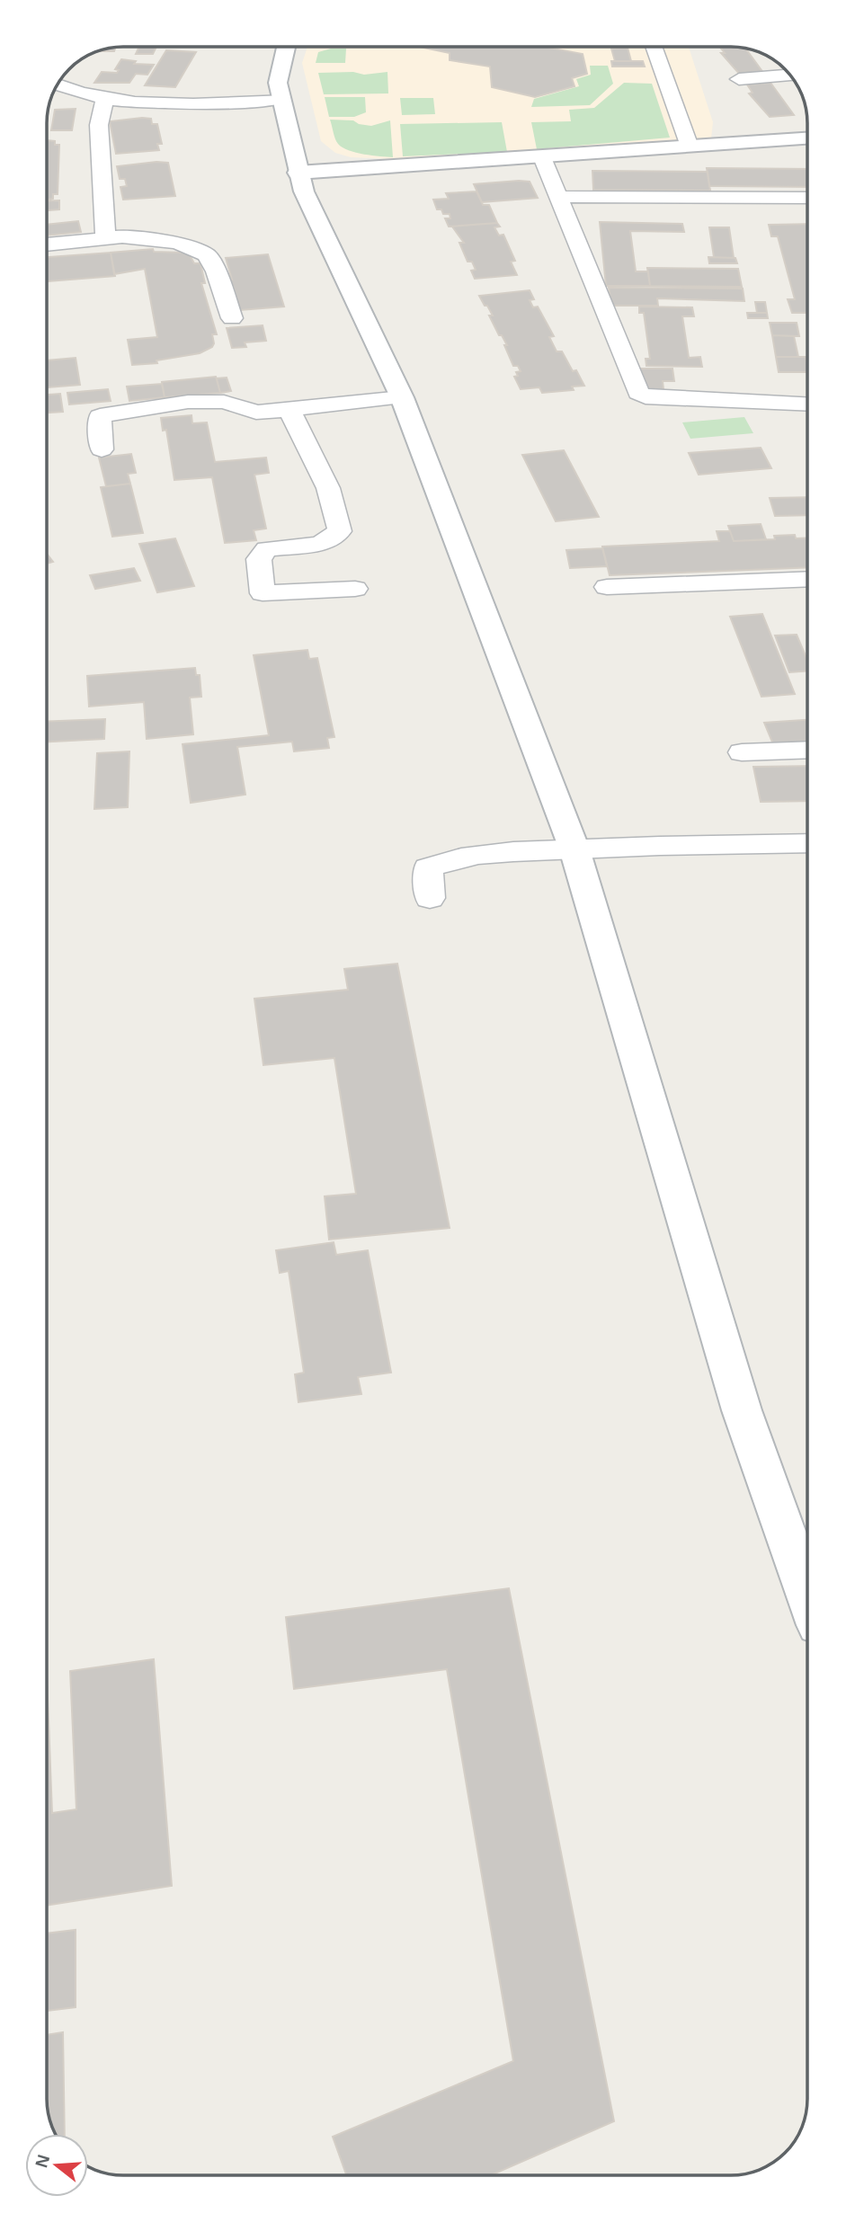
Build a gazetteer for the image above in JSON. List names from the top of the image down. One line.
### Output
{"north":"left"}
